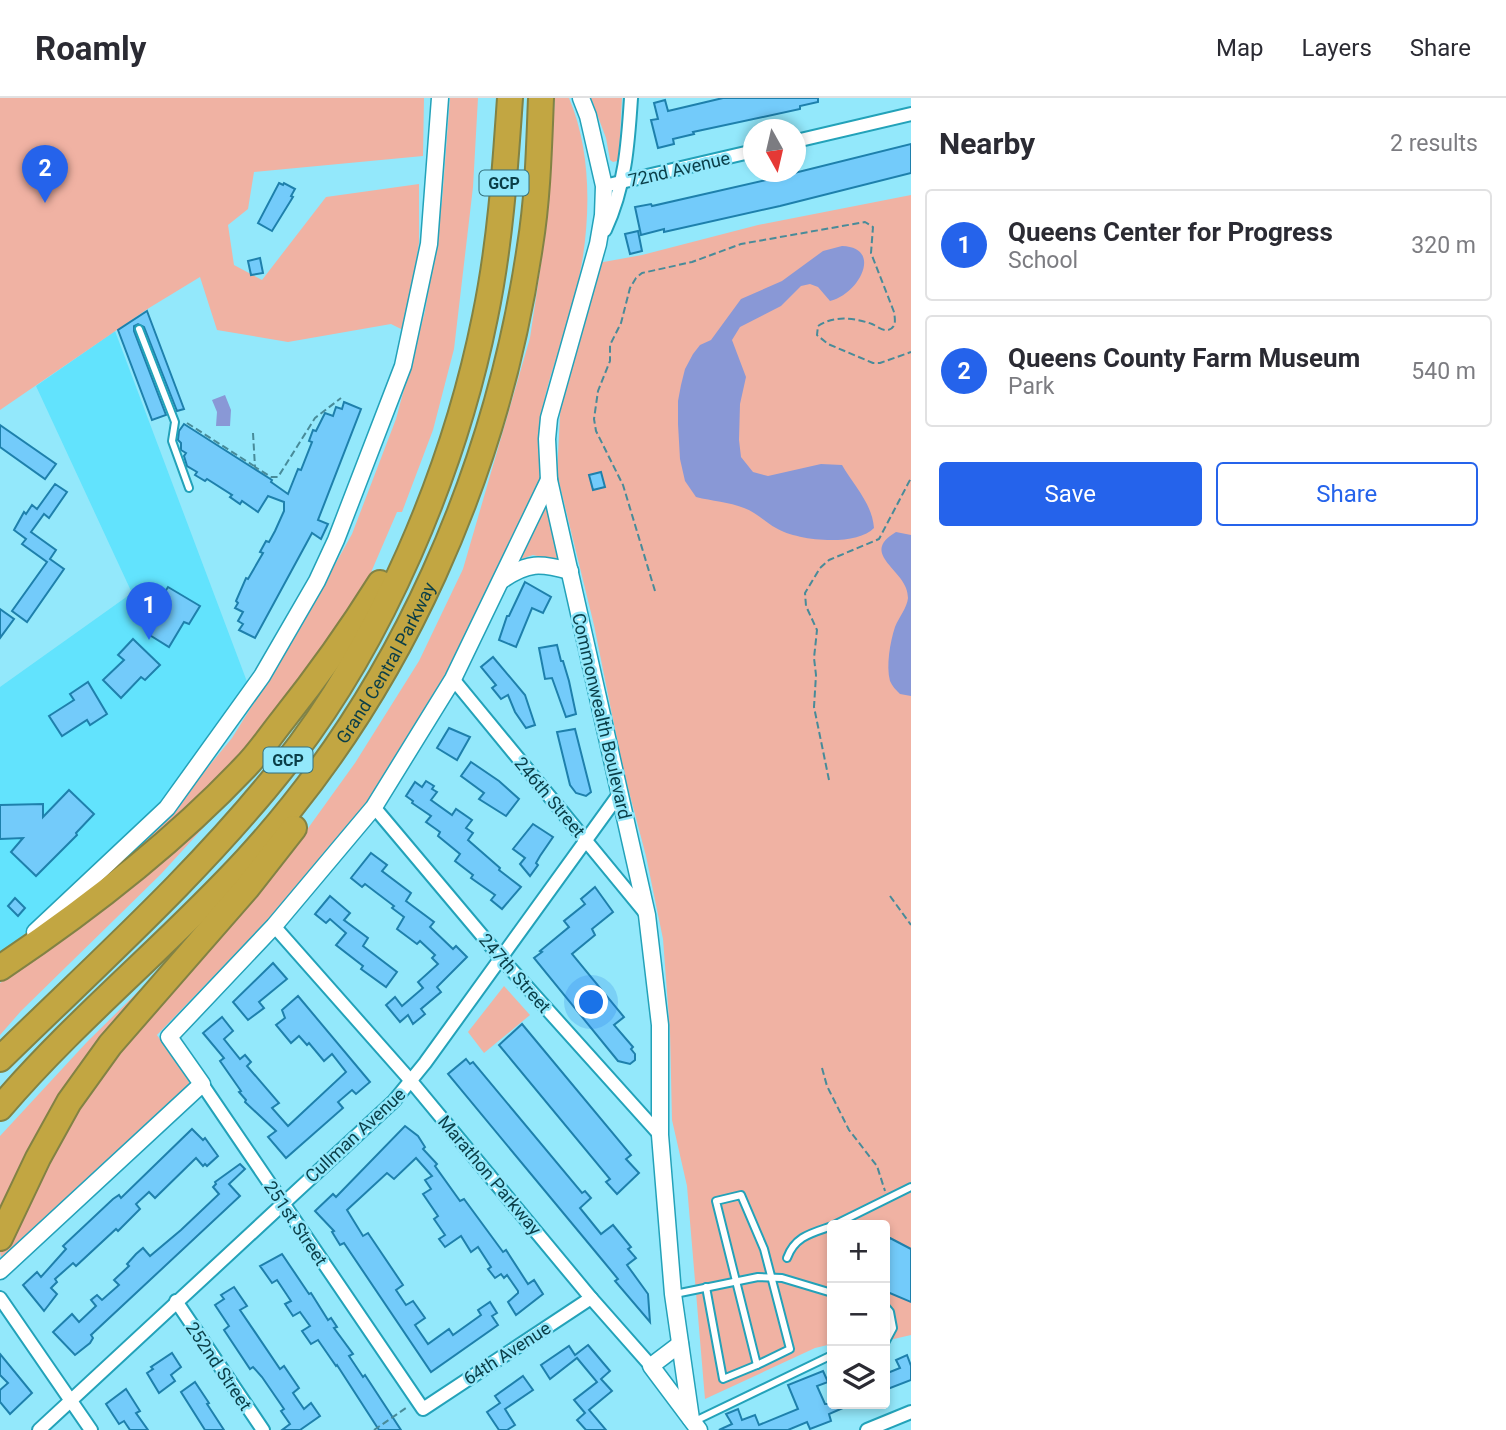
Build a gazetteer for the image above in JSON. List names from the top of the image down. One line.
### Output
{"streets":{"highway":["GCP","Grand Central Parkway"],"street":["72nd Avenue","Commonwealth Boulevard","246th Street","247th Street","Cullman Avenue","Marathon Parkway","251st Street","64th Avenue","252nd Street"]},"crossings":[["72nd Avenue","Commonwealth Boulevard"],["Commonwealth Boulevard","246th Street"],["Commonwealth Boulevard","247th Street"],["Commonwealth Boulevard","Cullman Avenue"],["Commonwealth Boulevard","Marathon Parkway"],["246th Street","Cullman Avenue"],["247th Street","Cullman Avenue"],["Cullman Avenue","Marathon Parkway"],["Cullman Avenue","251st Street"],["Cullman Avenue","252nd Street"],["Marathon Parkway","251st Street"],["Marathon Parkway","64th Avenue"],["251st Street","64th Avenue"]],"north":"bottom","page":{"header":"Roamly","nav":["Map","Layers","Share"],"heading":["Nearby","2 results"],"pins":["2","1"],"list":[{"mark":"1","name":"Queens Center for Progress","note":"School","value":"320 m"},{"mark":"2","name":"Queens County Farm Museum","note":"Park","value":"540 m"}],"buttons":["Save","Share"],"map_buttons":["+","−"]}}
